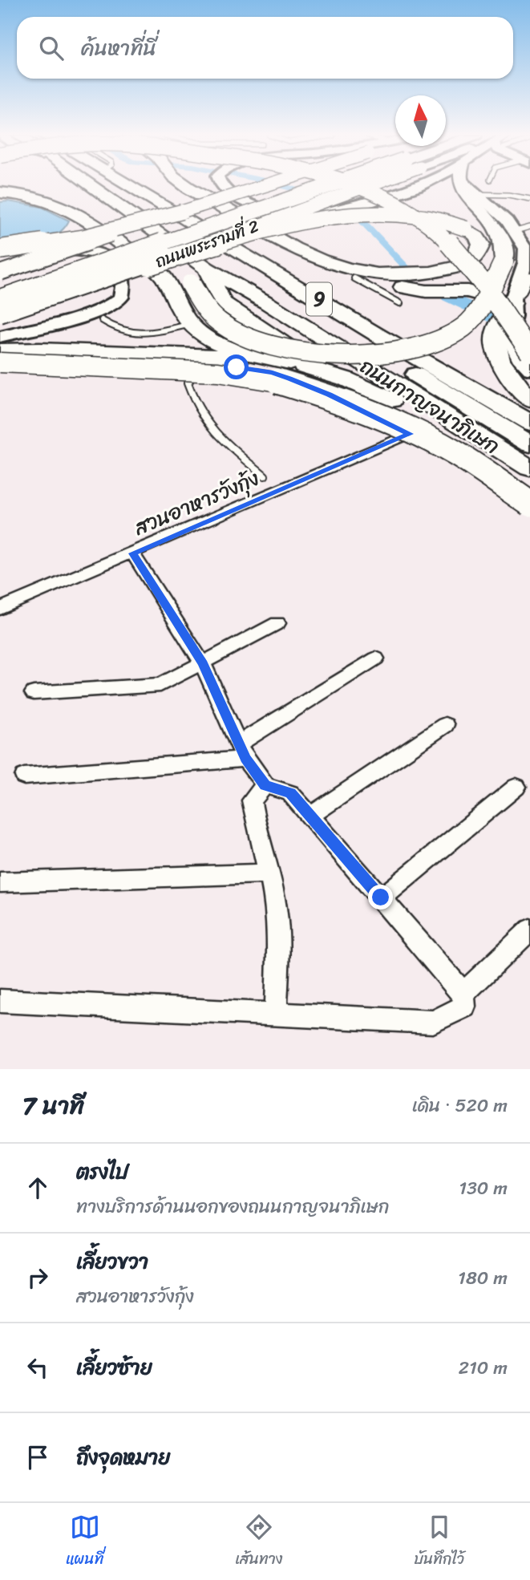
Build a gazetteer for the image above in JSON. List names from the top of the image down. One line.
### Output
{"streets":{"highway":["ถนนพระรามที่ 2","9","ถนนกาญจนาภิเษก"],"street":["สวนอาหารวังกุ้ง"]},"north":"top","page":{"search":"ค้นหาที่นี่","heading":["7 นาที","เดิน · 520 m"],"list":[["ตรงไป","ทางบริการด้านนอกของถนนกาญจนาภิเษก","130 m"],["เลี้ยวขวา","สวนอาหารวังกุ้ง","180 m"],["เลี้ยวซ้าย","210 m"],"ถึงจุดหมาย"],"nav":["แผนที่","เส้นทาง","บันทึกไว้"]}}
